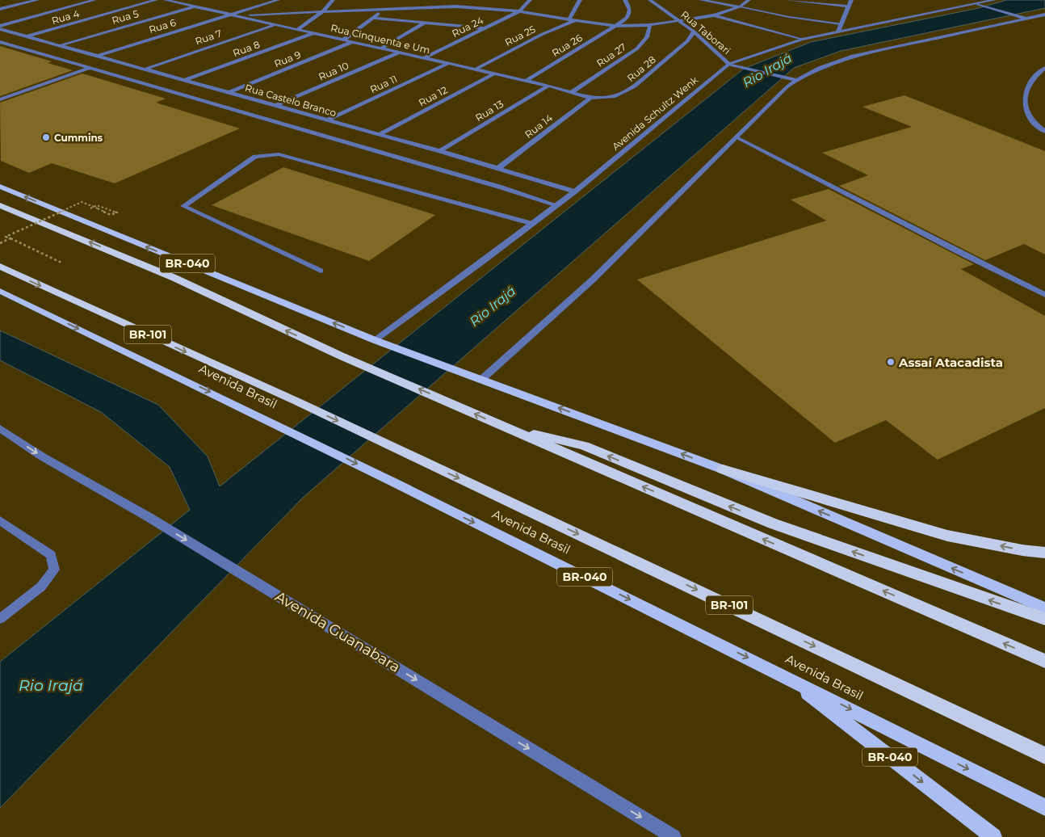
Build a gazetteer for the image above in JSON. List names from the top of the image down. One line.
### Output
{"streets":{"highway":["BR-040","BR-101","Avenida Brasil"],"street":["Rua 4","Rua 5","Rua 6","Rua 24","Rua Taborari","Rua 25","Rua 7","Rua Cinquenta e Um","Rua 26","Rua 8","Rua 27","Rua 9","Rua 28","Rua 10","Rua 11","Rua 12","Rua Castelo Branco","Rua 13","Avenida Schultz Wenk","Rua 14","Avenida Guanabara"]},"crossings":[["Rua 4","Rua Castelo Branco"],["Rua 5","Rua Cinquenta e Um"],["Rua 5","Rua Castelo Branco"],["Rua 6","Rua Cinquenta e Um"],["Rua 6","Rua Castelo Branco"],["Rua 24","Rua Cinquenta e Um"],["Rua Taborari","Rua 28"],["Rua Taborari","Avenida Schultz Wenk"],["Rua 25","Rua Cinquenta e Um"],["Rua 7","Rua Cinquenta e Um"],["Rua 7","Rua Castelo Branco"],["Rua Cinquenta e Um","Rua 26"],["Rua Cinquenta e Um","Rua 8"],["Rua Cinquenta e Um","Rua 27"],["Rua Cinquenta e Um","Rua 9"],["Rua Cinquenta e Um","Rua 28"],["Rua Cinquenta e Um","Rua 10"],["Rua Cinquenta e Um","Rua 11"],["Rua Cinquenta e Um","Rua 12"],["Rua Cinquenta e Um","Rua 13"],["Rua Cinquenta e Um","Rua 14"],["Rua 8","Rua Castelo Branco"],["Rua 9","Rua Castelo Branco"],["Rua 28","Rua 14"],["Rua 10","Rua Castelo Branco"],["Rua 11","Rua Castelo Branco"],["Rua 12","Rua Castelo Branco"],["Rua Castelo Branco","Rua 13"],["Rua Castelo Branco","Avenida Schultz Wenk"],["Rua Castelo Branco","Rua 14"],["Avenida Schultz Wenk","BR-040"],["BR-040","Avenida Brasil"]],"one_way":["Avenida Guanabara"],"water":["Rio Irajá"],"places":["Cummins","Assaí Atacadista"]}
